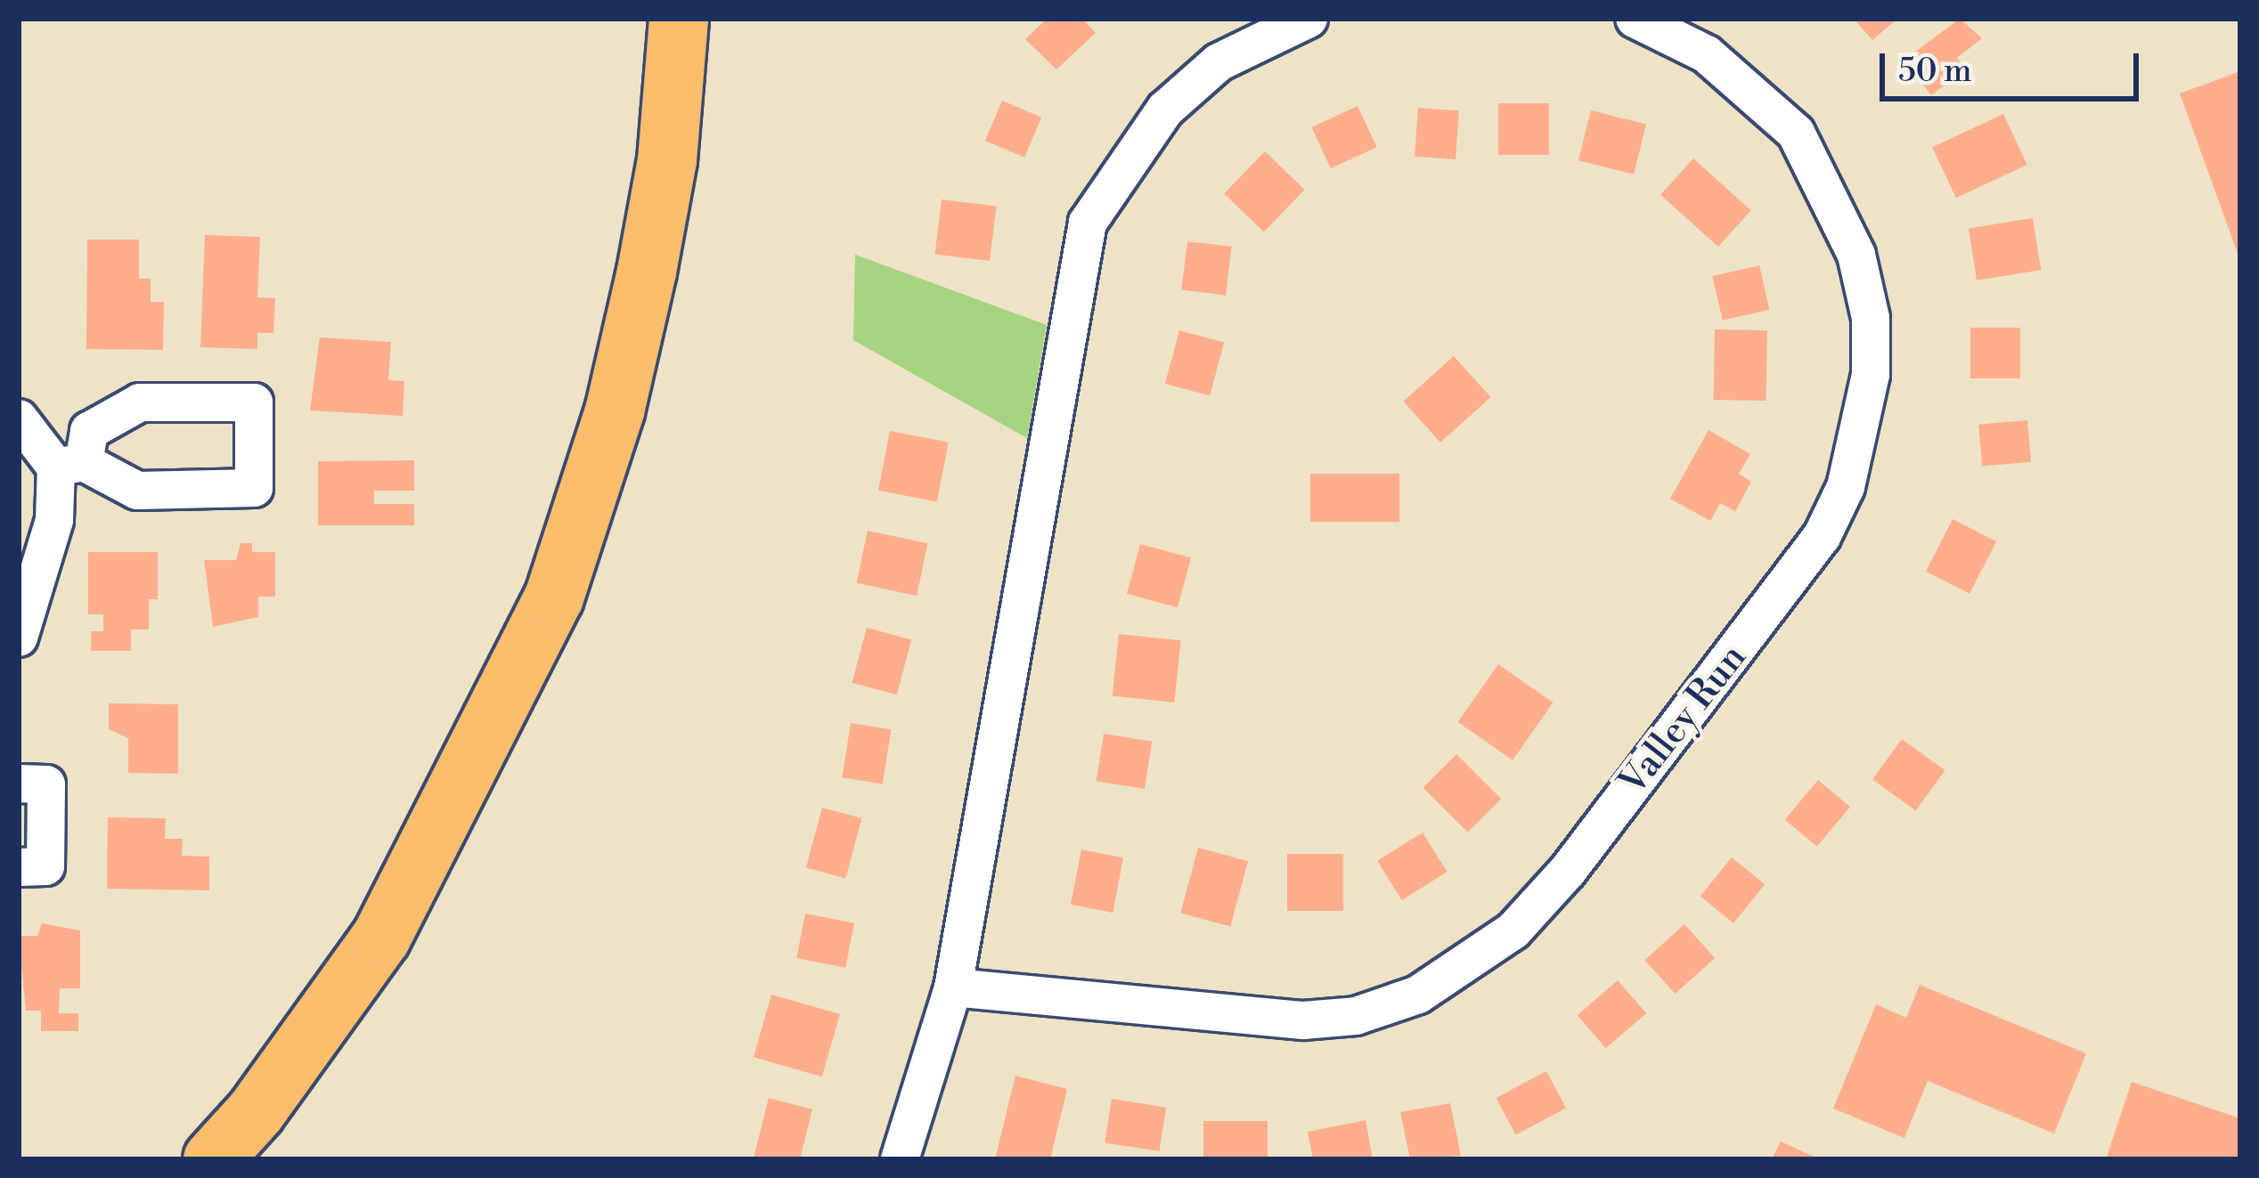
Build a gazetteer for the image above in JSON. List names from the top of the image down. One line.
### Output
{"streets":{"street":["Valley Run"]},"scale_bar":"50 m"}
